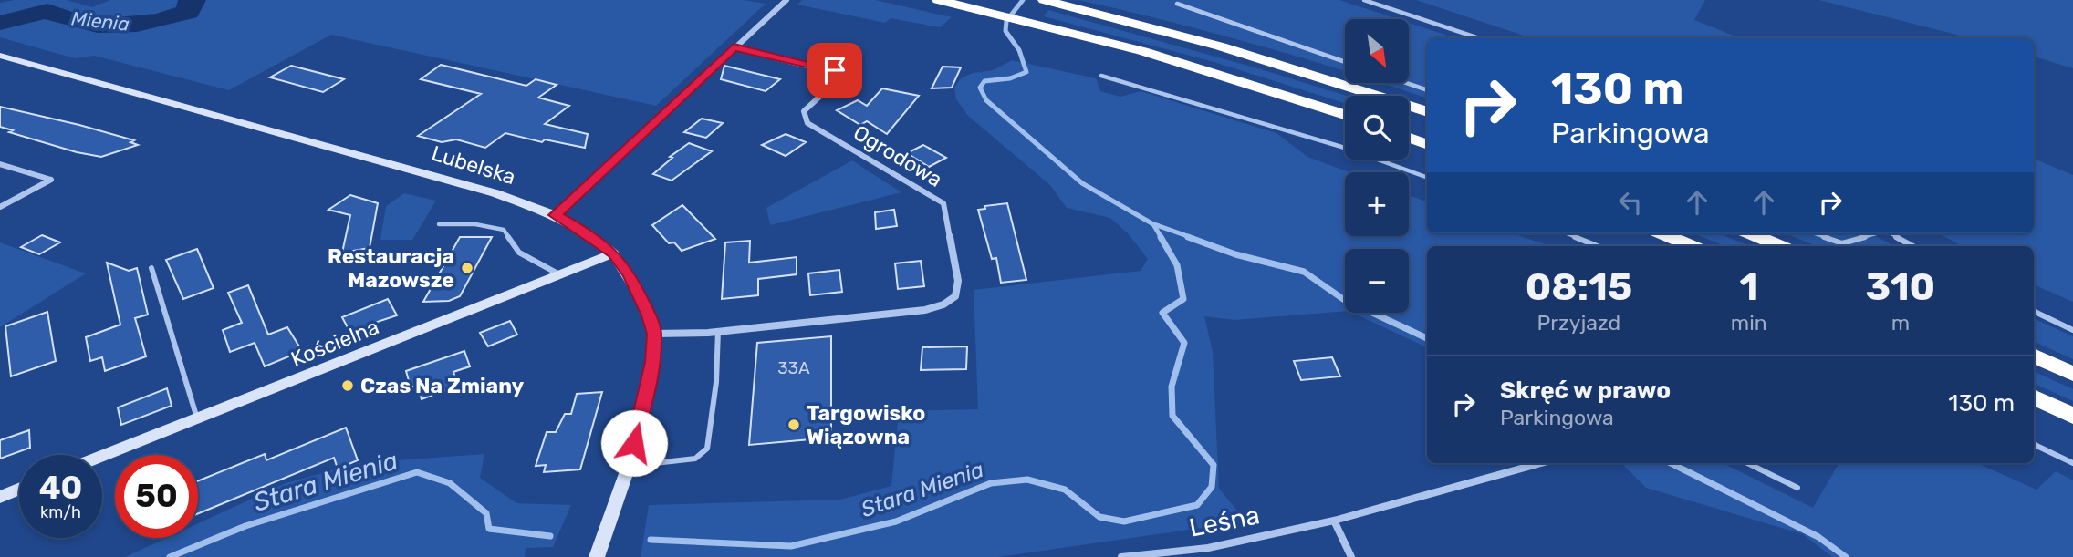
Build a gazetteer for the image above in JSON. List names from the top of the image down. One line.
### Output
{"streets":{"main road":["Lubelska","Kościelna"],"street":["Ogrodowa","Leśna"]},"crossings":[["Ogrodowa","Lubelska"],["Lubelska","Kościelna"]],"water":["Mienia","Stara Mienia"],"places":["Restauracja Mazowsze","Czas Na Zmiany","Targowisko Wiązowna"],"house_numbers":["33A"],"north":"bottom right","page":{"map_buttons":["+","−"],"turn":["130 m","Parkingowa"],"eta":["08:15","Przyjazd","1","min","310","m"],"list":[{"name":"Skręć w prawo","note":"Parkingowa","value":"130 m"}],"speed":"40 km/h","limit":"50"}}
